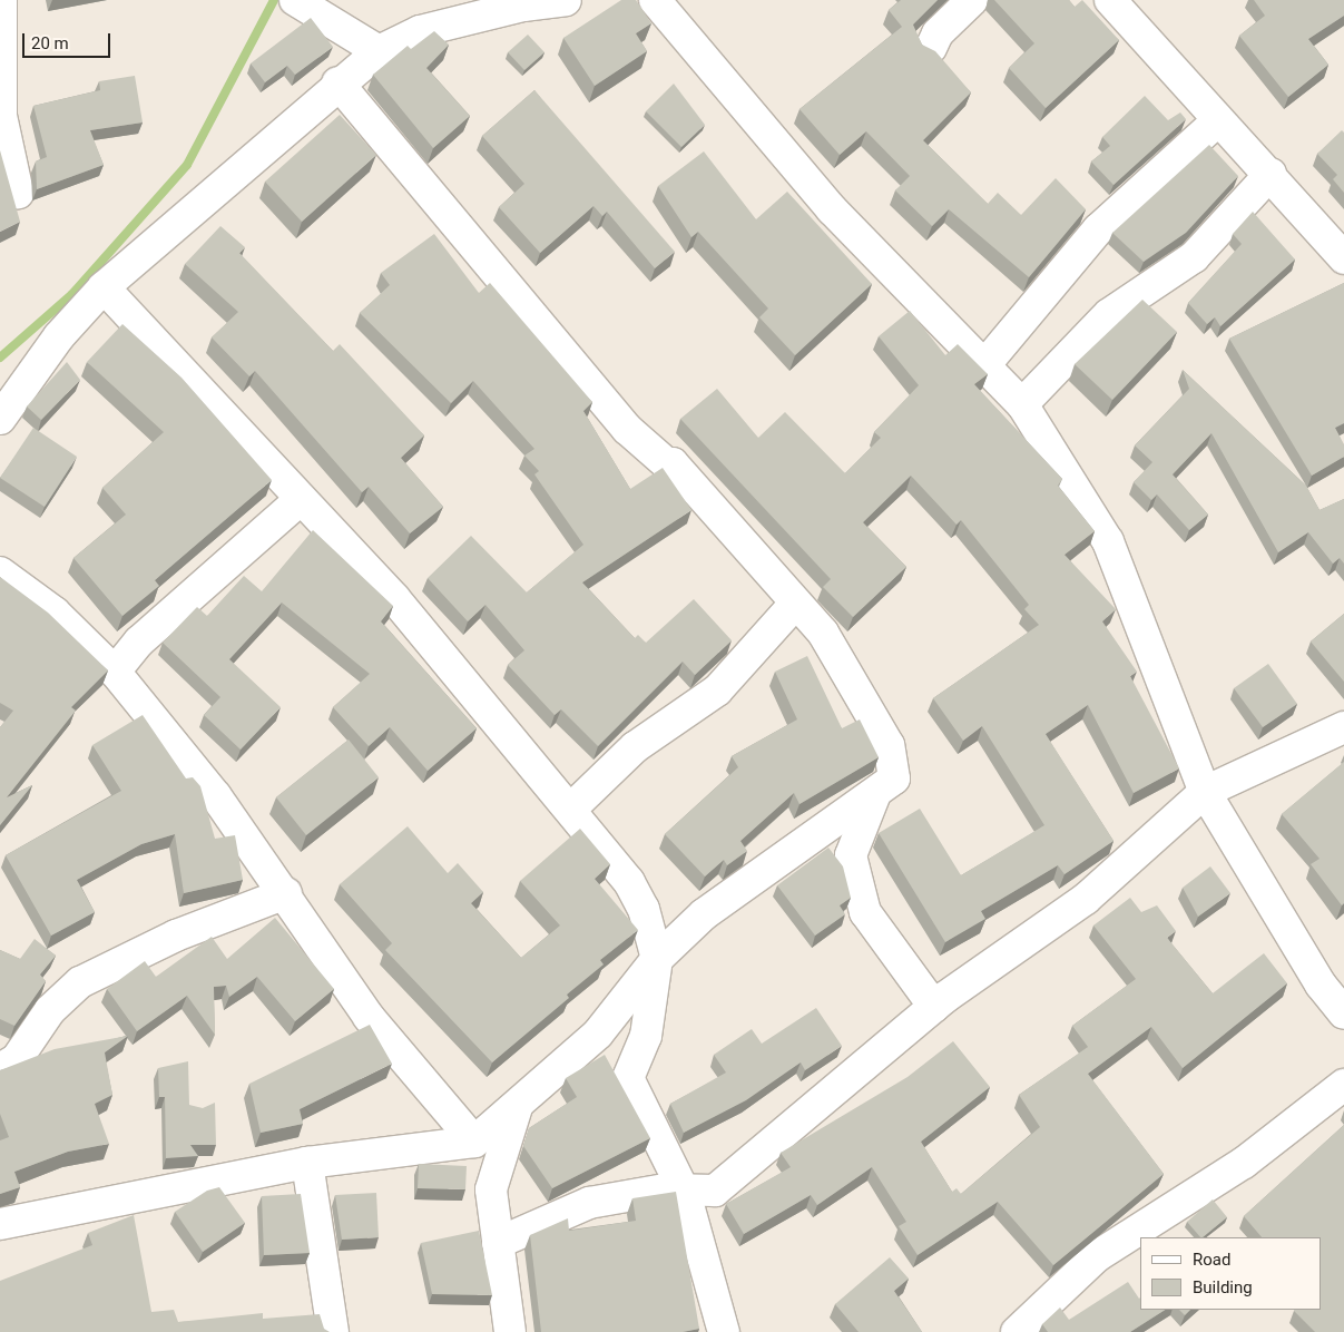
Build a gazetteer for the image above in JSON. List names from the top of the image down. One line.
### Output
{"legend":["Road","Building"],"scale_bar":"20 m"}
